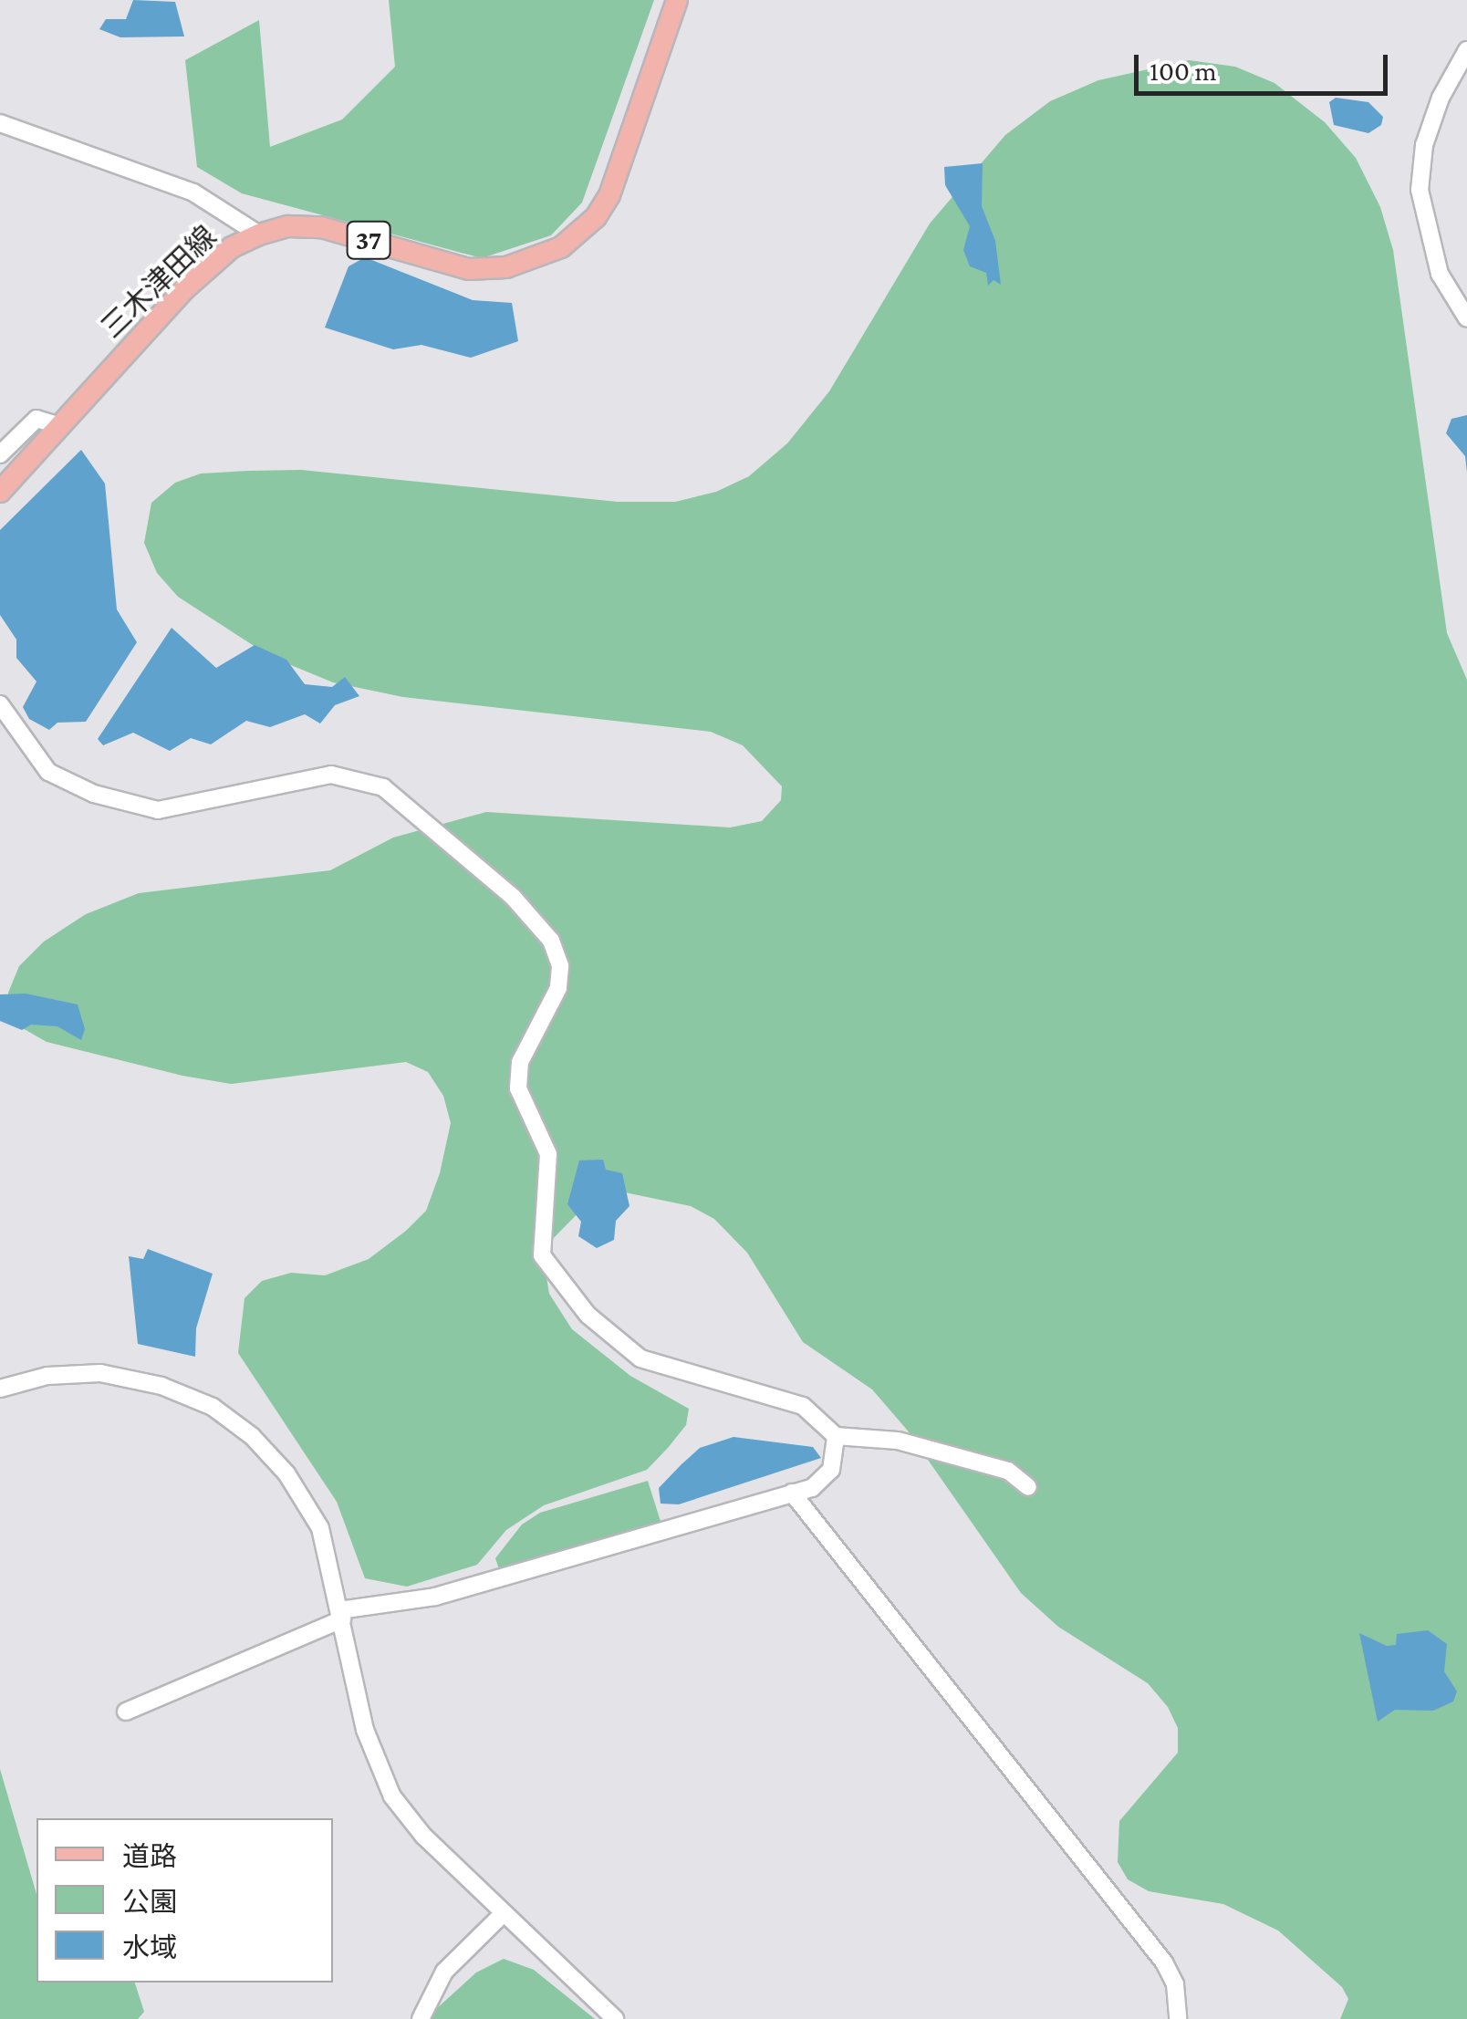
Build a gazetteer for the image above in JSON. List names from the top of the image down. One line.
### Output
{"streets":{"main road":["37","三木津田線"]},"legend":["道路","公園","水域"],"scale_bar":"100 m"}
